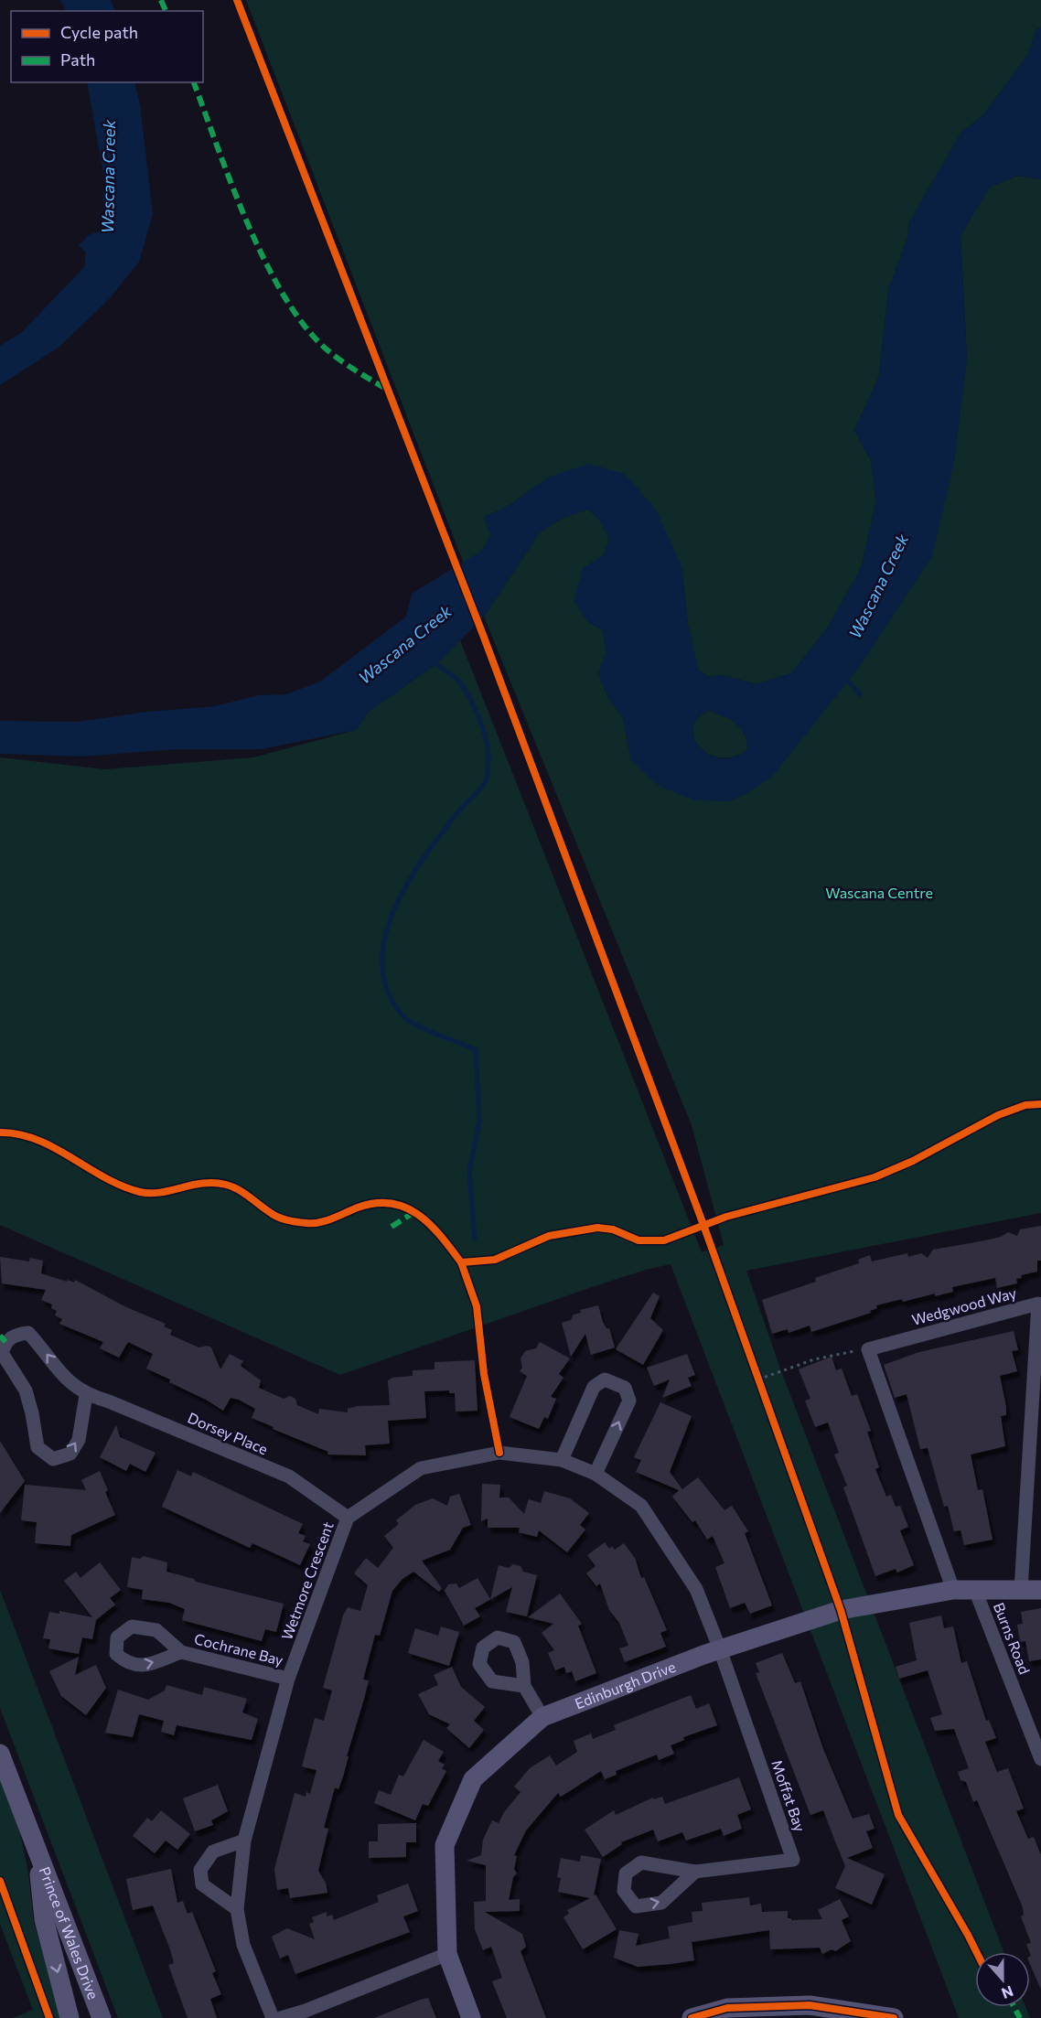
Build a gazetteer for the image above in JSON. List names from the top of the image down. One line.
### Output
{"streets":{"street":["Wedgwood Way","Dorsey Place","Wetmore Crescent","Burns Road","Cochrane Bay","Edinburgh Drive","Moffat Bay","Prince of Wales Drive"]},"crossings":[["Wedgwood Way","Edinburgh Drive"],["Dorsey Place","Wetmore Crescent"],["Wetmore Crescent","Cochrane Bay"],["Wetmore Crescent","Edinburgh Drive"],["Wetmore Crescent","Moffat Bay"],["Burns Road","Edinburgh Drive"],["Edinburgh Drive","Moffat Bay"]],"water":["Wascana Creek"],"parks":["Wascana Centre"],"legend":["Cycle path","Path"],"north":"bottom"}
